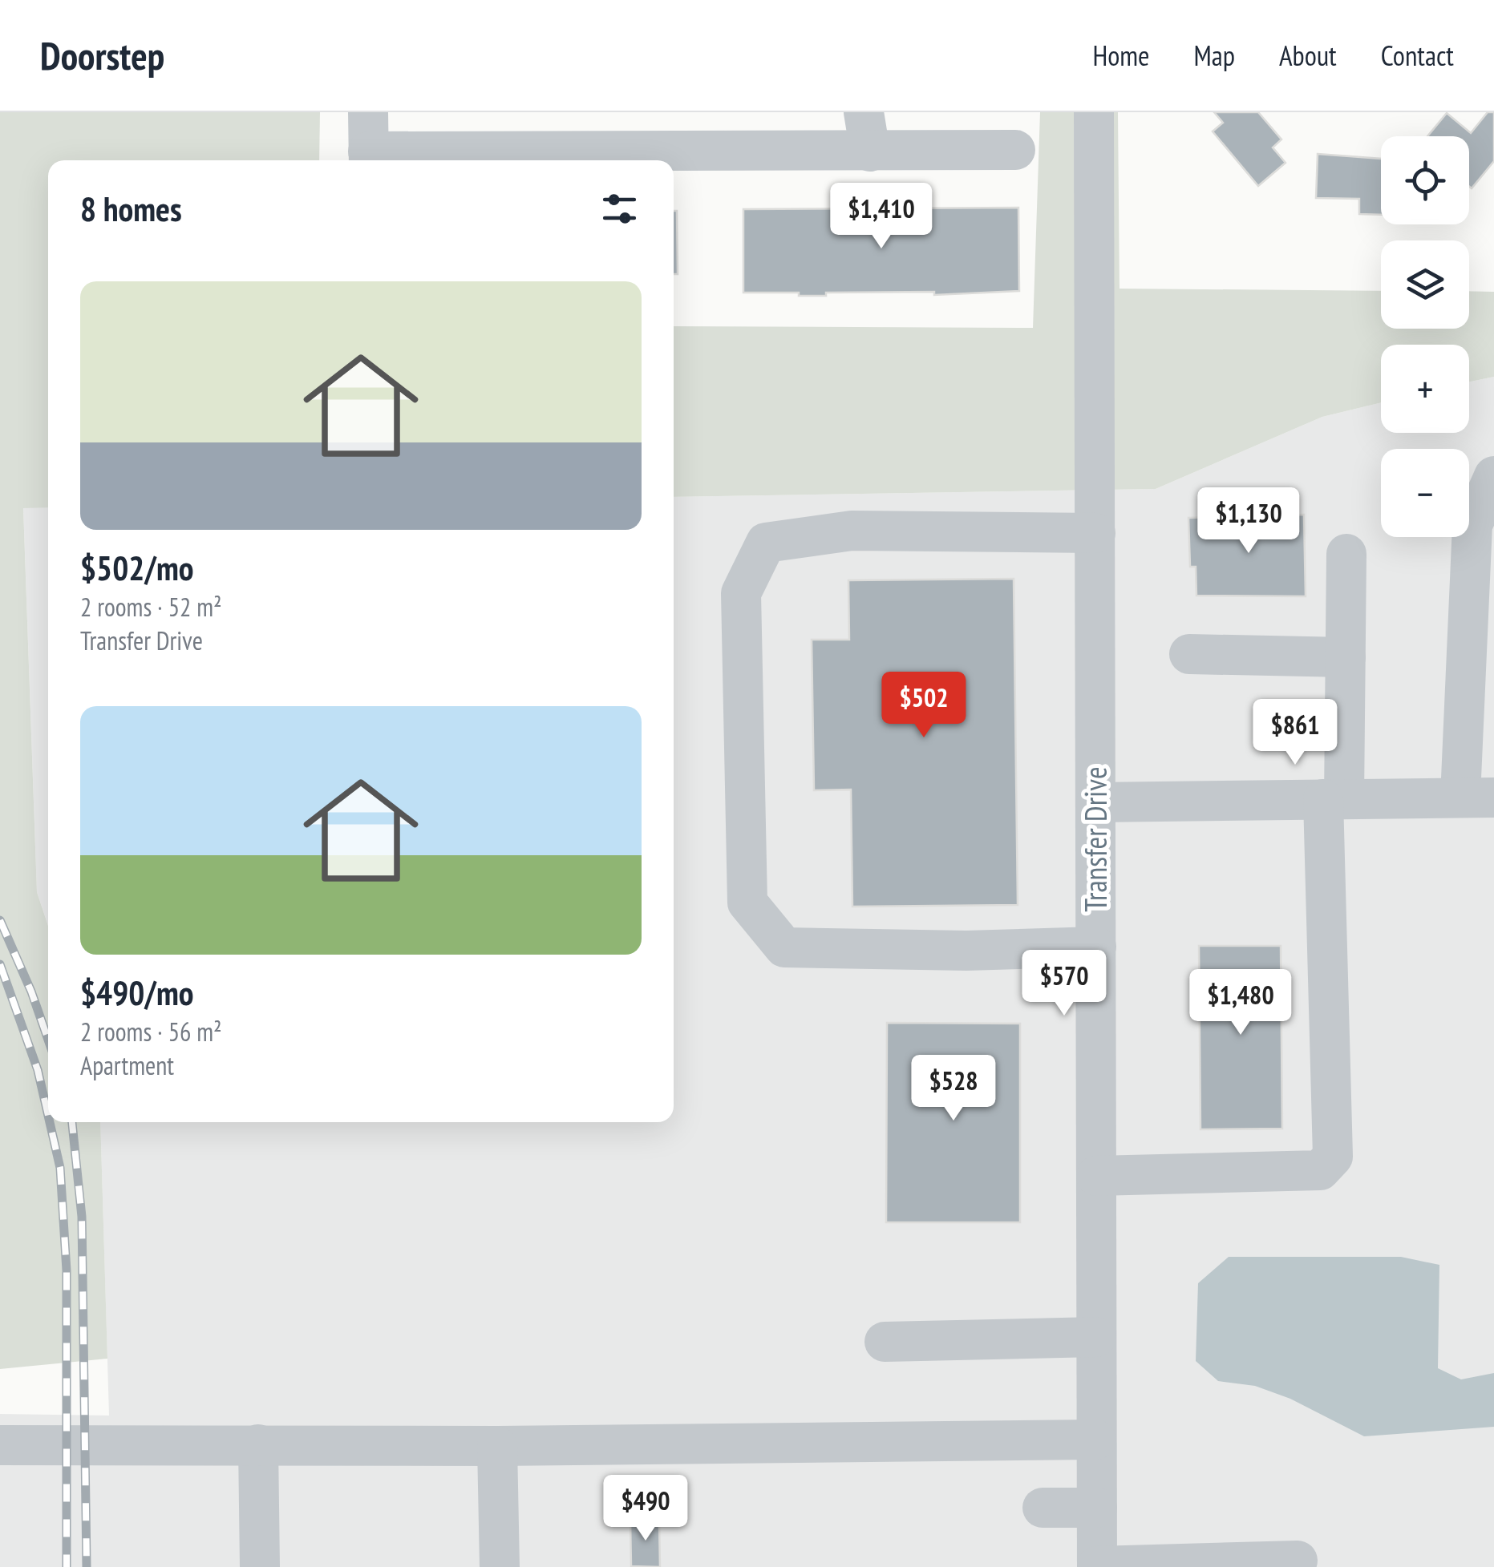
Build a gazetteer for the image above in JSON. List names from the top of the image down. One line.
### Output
{"streets":{"street":["Transfer Drive"]},"page":{"header":"Doorstep","nav":["Home","Map","About","Contact"],"map_buttons":["+","−"],"heading":"8 homes","price":["$1,410","$1,130","$502","$861","$570","$1,480","$528","$490"],"list":[{"name":"$502/mo","note":"2 rooms · 52 m² · Transfer Drive"},{"name":"$490/mo","note":"2 rooms · 56 m² · Apartment"}]}}
